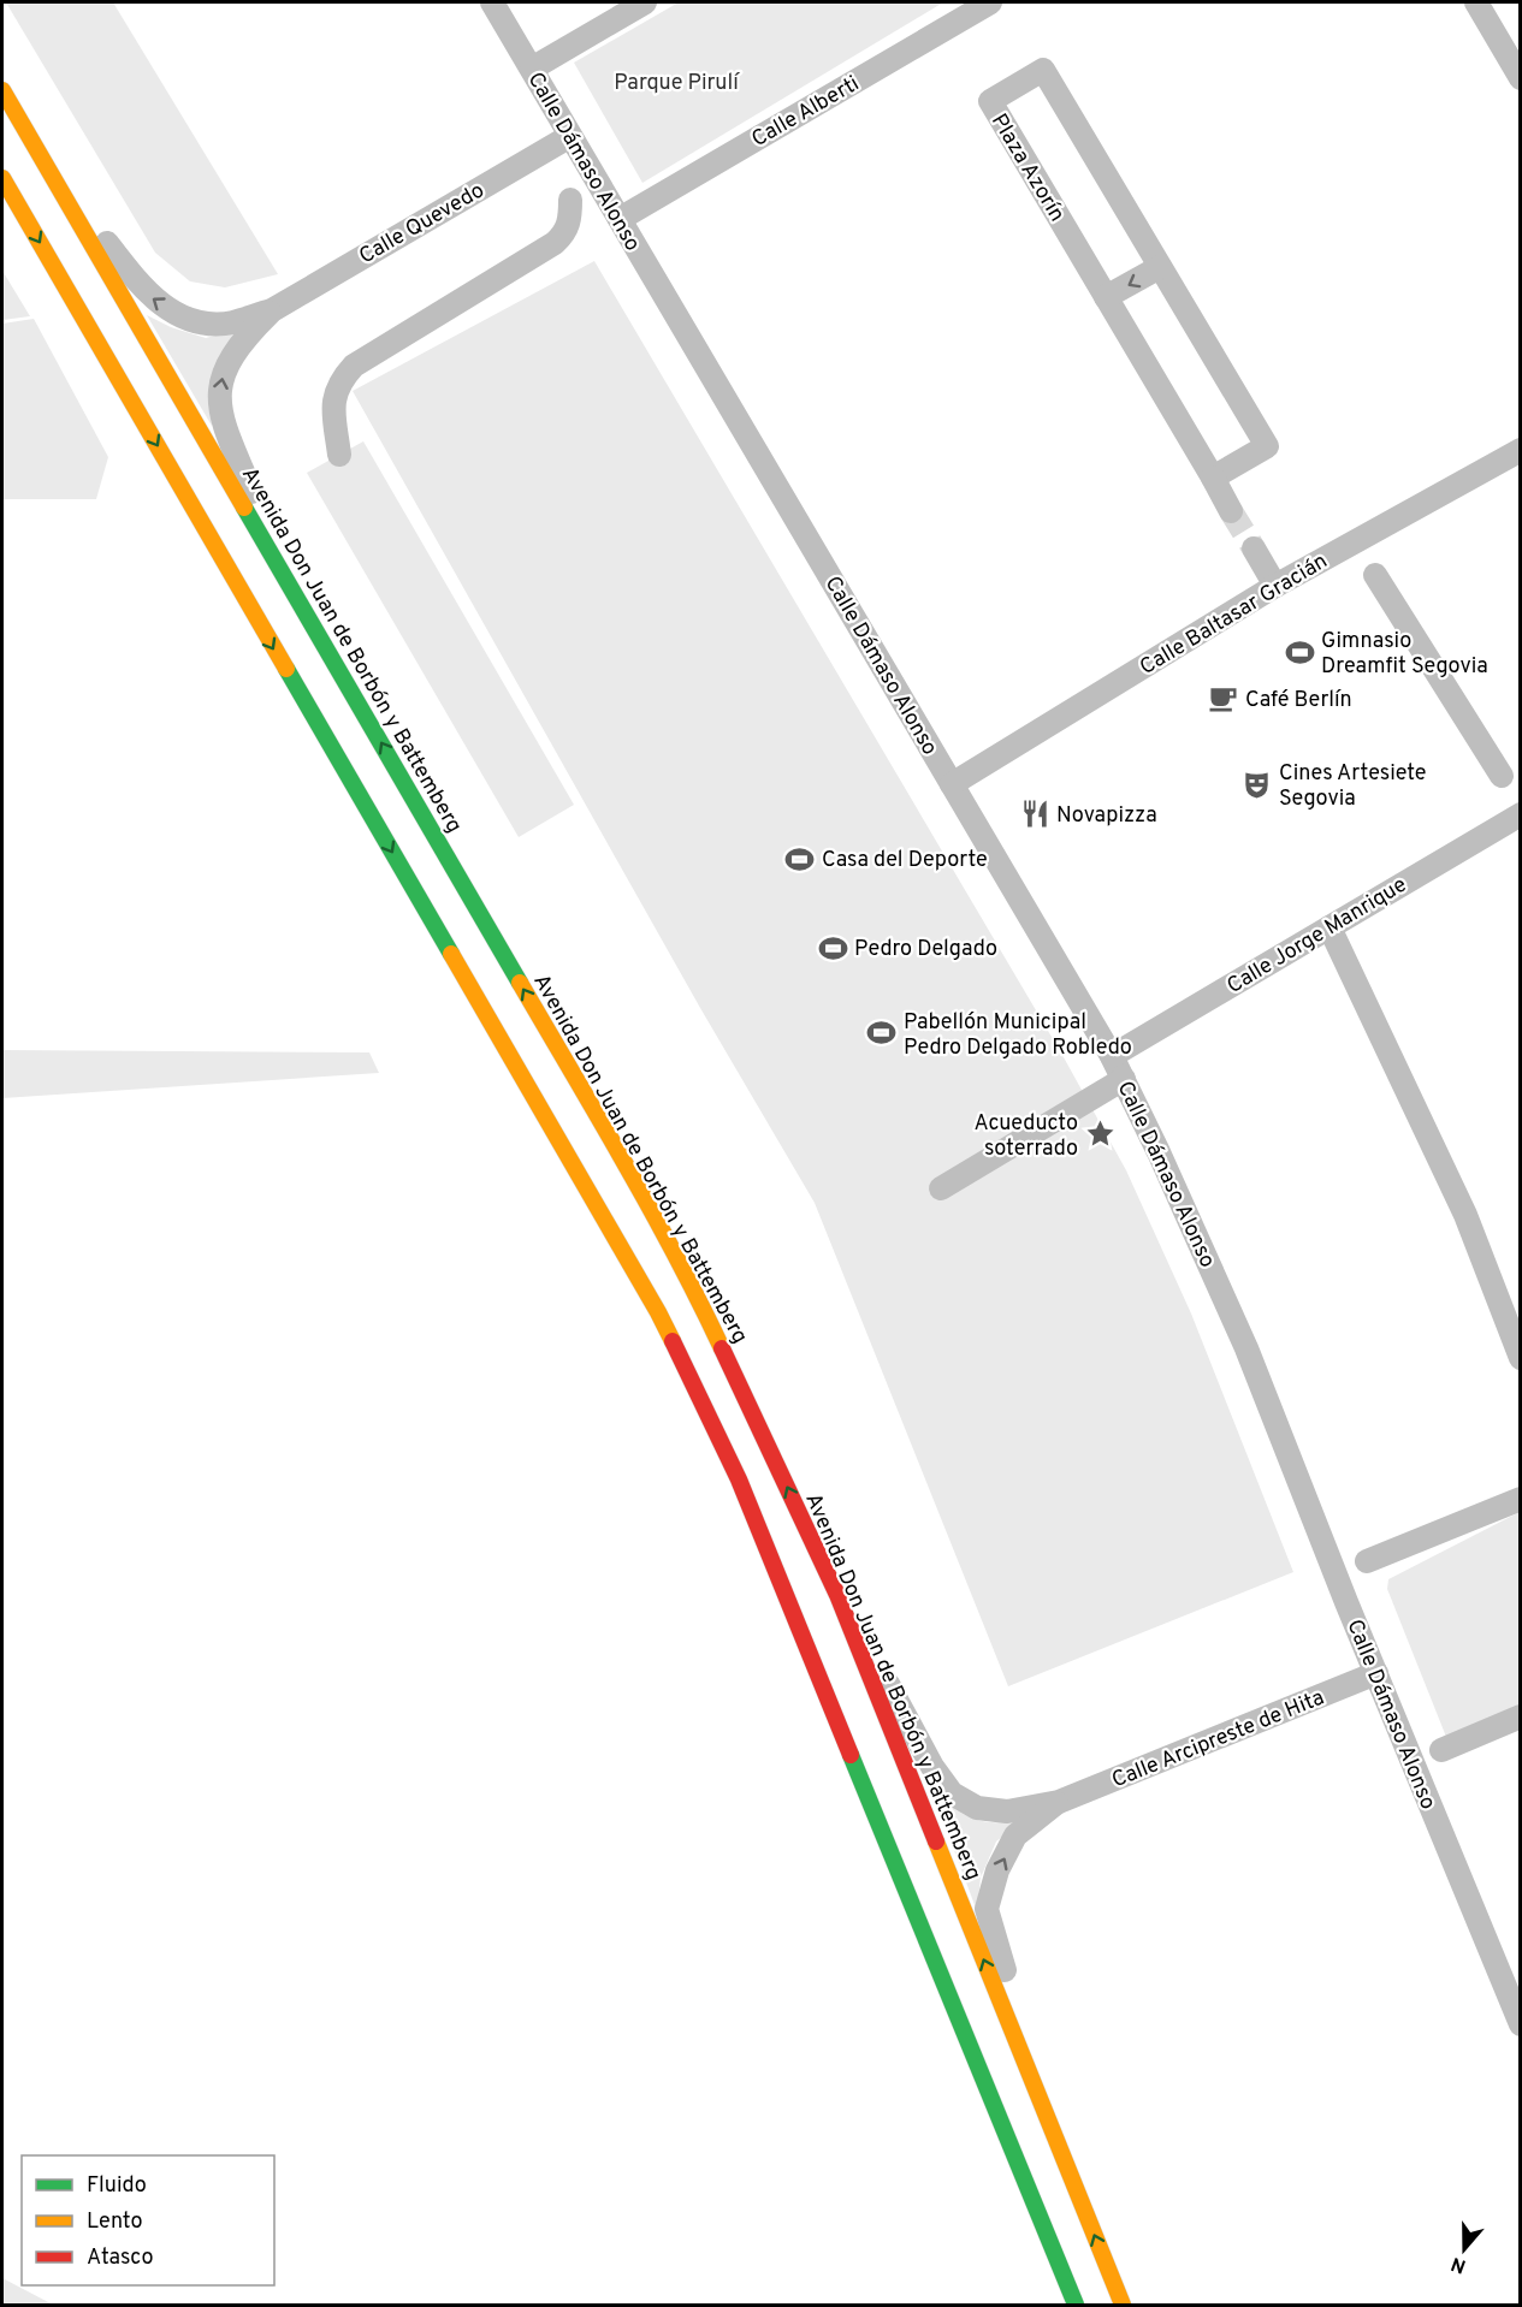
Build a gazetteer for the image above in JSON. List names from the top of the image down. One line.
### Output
{"streets":{"main road":["Avenida Don Juan de Borbón y Battemberg"],"street":["Calle Alberti","Calle Dámaso Alonso","Plaza Azorín","Calle Quevedo","Calle Baltasar Gracián","Calle Jorge Manrique","Calle Arcipreste de Hita"]},"crossings":[["Calle Alberti","Calle Dámaso Alonso"],["Calle Dámaso Alonso","Calle Quevedo"],["Calle Dámaso Alonso","Calle Baltasar Gracián"],["Calle Dámaso Alonso","Calle Jorge Manrique"],["Calle Dámaso Alonso","Calle Arcipreste de Hita"],["Calle Quevedo","Avenida Don Juan de Borbón y Battemberg"],["Avenida Don Juan de Borbón y Battemberg","Calle Arcipreste de Hita"]],"one_way":["Calle Quevedo"],"parks":["Parque Pirulí"],"places":{"sports":["Gimnasio Dreamfit Segovia","Casa del Deporte","Pedro Delgado","Pabellón Municipal Pedro Delgado Robledo"],"cafe":["Café Berlín"],"theatre":["Cines Artesiete Segovia"],"restaurant":["Novapizza"],"place":["Acueducto soterrado"]},"legend":["Fluido","Lento","Atasco"],"north":"bottom"}
